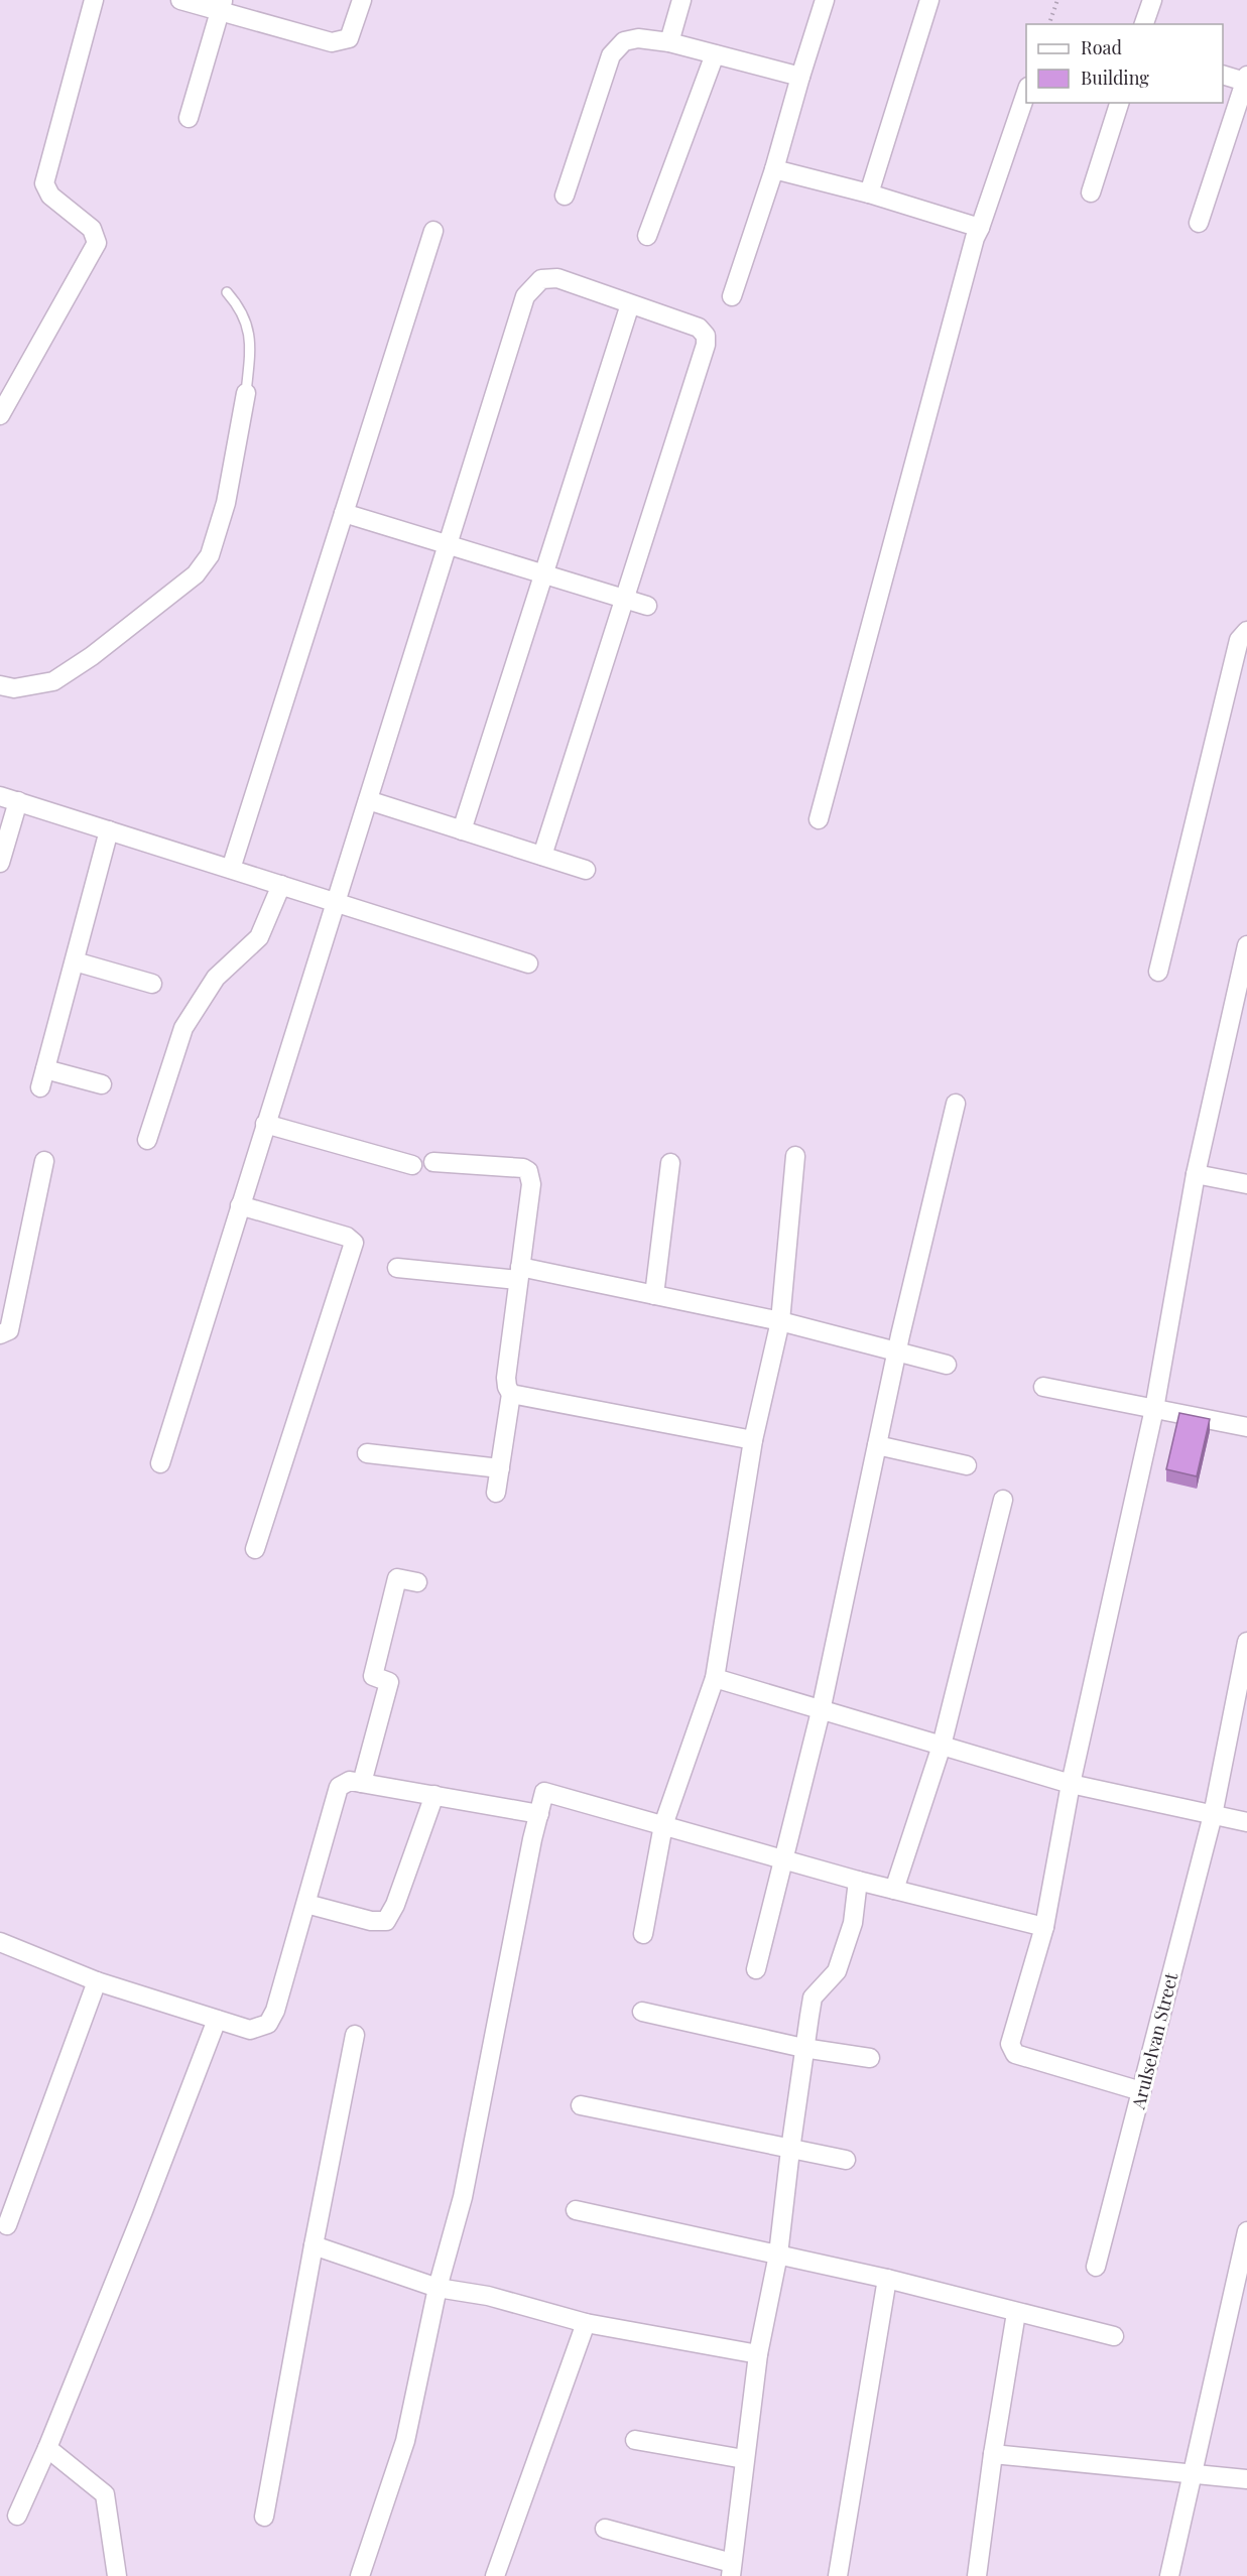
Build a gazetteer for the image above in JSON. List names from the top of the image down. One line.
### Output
{"streets":{"street":["Arulselvan Street"]},"legend":["Road","Building"]}
